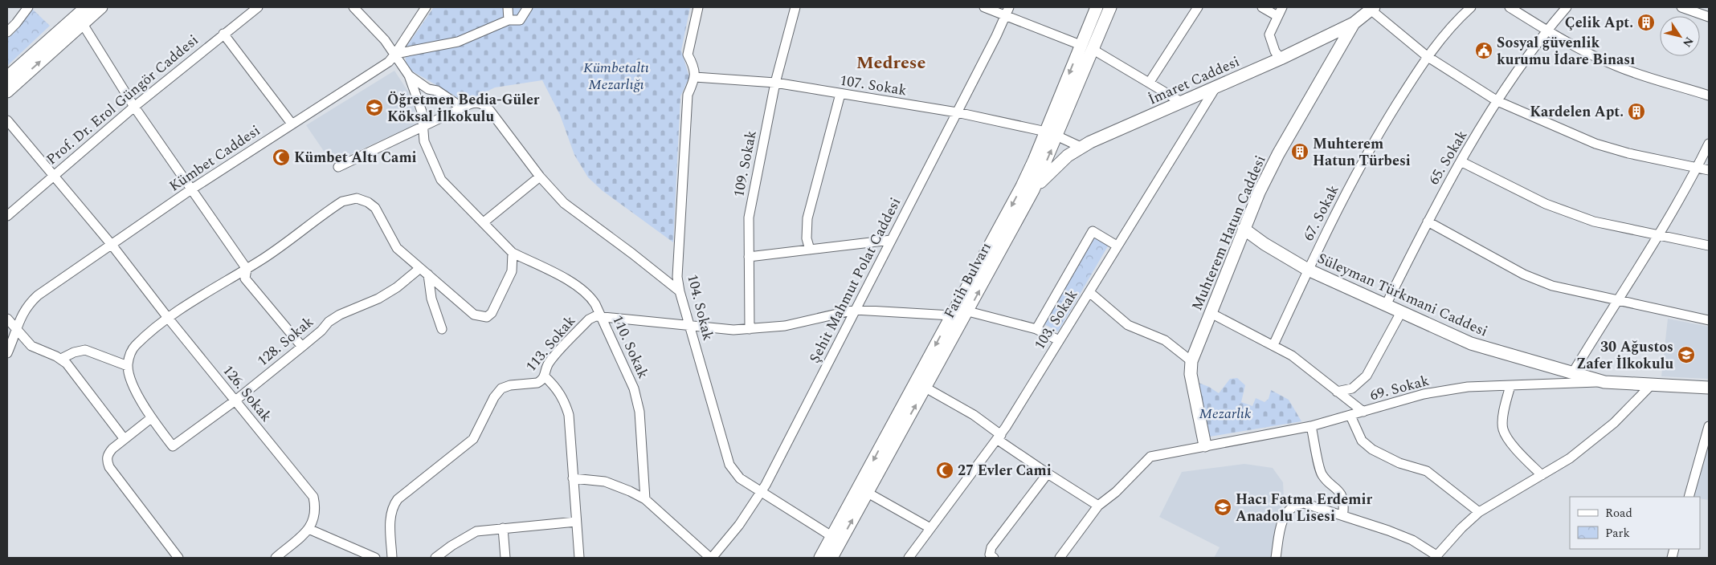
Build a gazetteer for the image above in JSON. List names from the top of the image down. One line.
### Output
{"streets":{"main road":["İmaret Caddesi","Muhterem Hatun Caddesi","Fatih Bulvarı","Süleyman Türkmani Caddesi"],"street":["107. Sokak","Prof. Dr. Erol Güngör Caddesi","65. Sokak","Kümbet Caddesi","109. Sokak","67. Sokak","Şehit Mahmut Polat Caddesi","104. Sokak","103. Sokak","128. Sokak","113. Sokak","110. Sokak","69. Sokak","126. Sokak"]},"crossings":[["İmaret Caddesi","107. Sokak"],["İmaret Caddesi","Muhterem Hatun Caddesi"],["İmaret Caddesi","Fatih Bulvarı"],["İmaret Caddesi","103. Sokak"],["107. Sokak","109. Sokak"],["107. Sokak","Şehit Mahmut Polat Caddesi"],["107. Sokak","Fatih Bulvarı"],["107. Sokak","104. Sokak"],["Prof. Dr. Erol Güngör Caddesi","126. Sokak"],["65. Sokak","Süleyman Türkmani Caddesi"],["Kümbet Caddesi","126. Sokak"],["67. Sokak","Süleyman Türkmani Caddesi"],["Muhterem Hatun Caddesi","Süleyman Türkmani Caddesi"],["Muhterem Hatun Caddesi","69. Sokak"],["Şehit Mahmut Polat Caddesi","104. Sokak"],["Fatih Bulvarı","104. Sokak"],["Süleyman Türkmani Caddesi","69. Sokak"],["128. Sokak","126. Sokak"],["113. Sokak","110. Sokak"]],"districts":["Medrese"],"parks":["Kümbetaltı Mezarlığı","Mezarlık"],"places":{"building":["Çelik Apt.","Kardelen Apt.","Muhterem Hatun Türbesi"],"public building":["Sosyal güvenlik kurumu İdare Binası"],"school or university":["Öğretmen Bedia-Güler Köksal İlkokulu","30 Ağustos Zafer İlkokulu","Hacı Fatma Erdemir Anadolu Lisesi"],"mosque":["Kümbet Altı Cami","27 Evler Cami"]},"legend":["Road","Park"],"north":"bottom right"}
